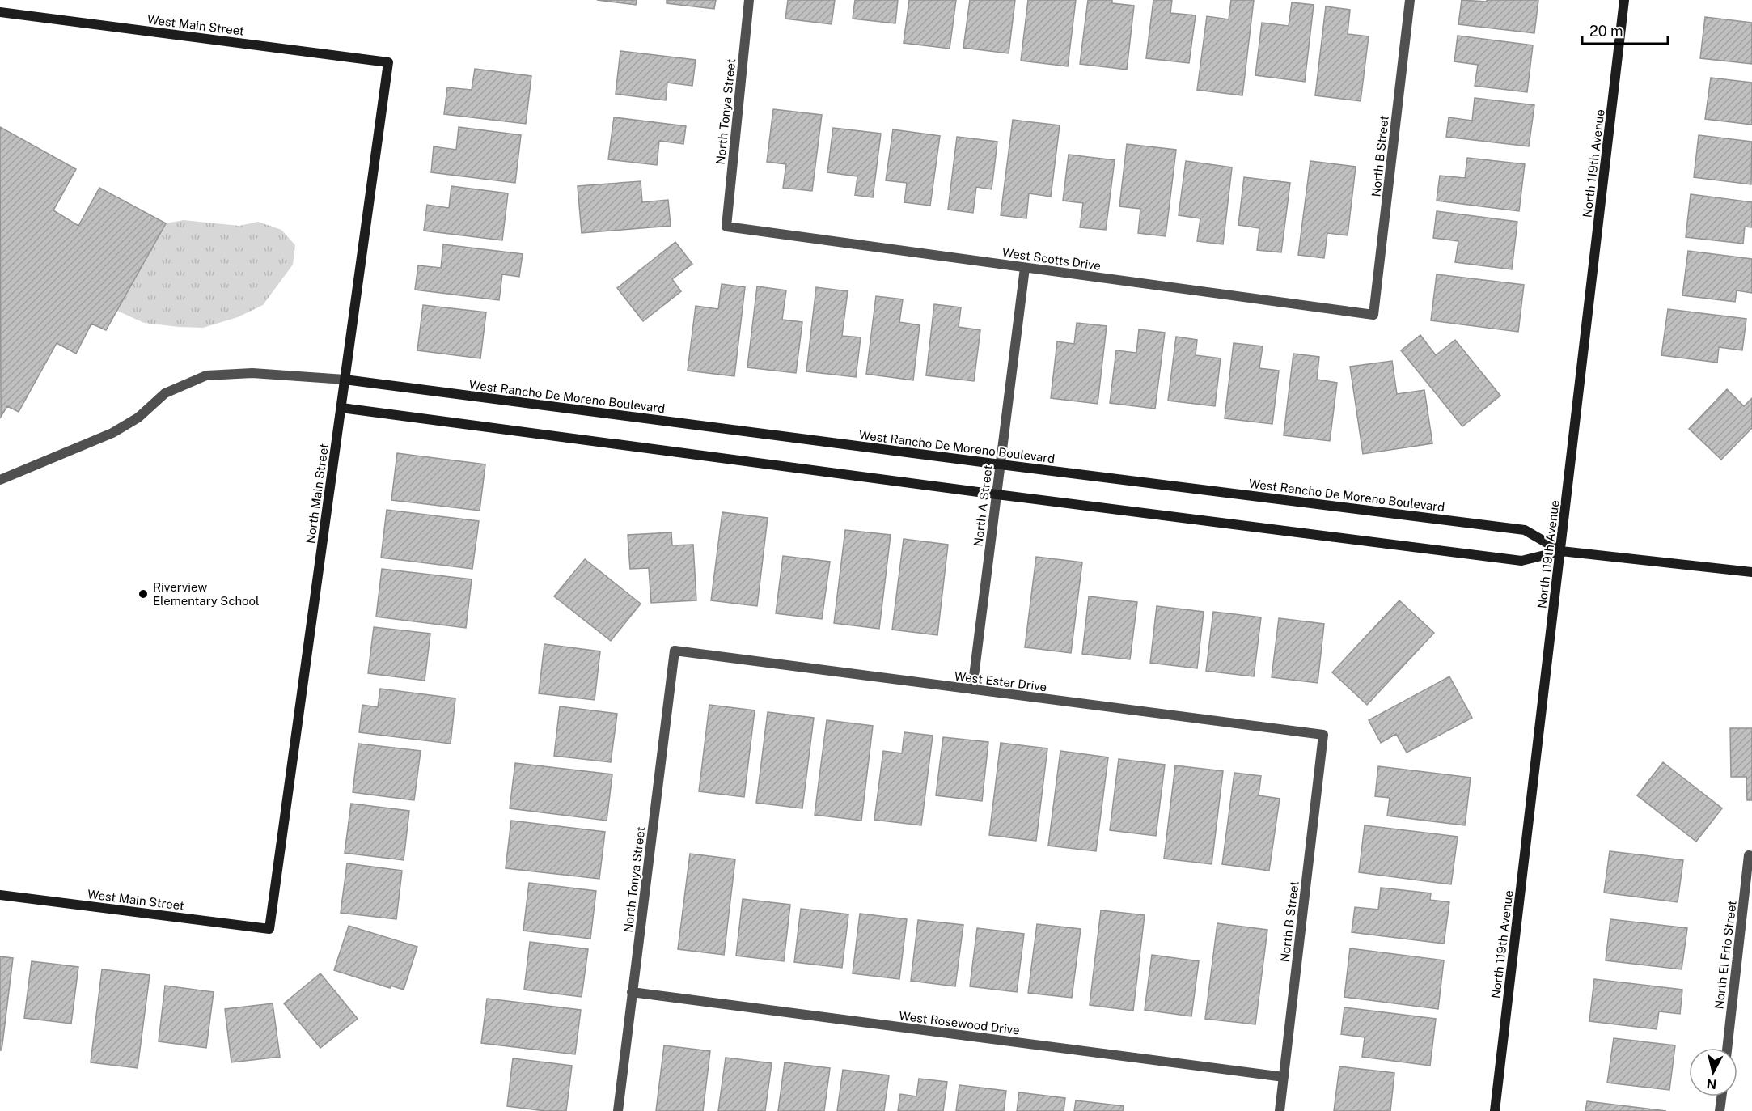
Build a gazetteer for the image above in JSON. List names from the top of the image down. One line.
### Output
{"streets":{"street":["West Main Street","North Tonya Street","North B Street","North 119th Avenue","West Scotts Drive","West Rancho De Moreno Boulevard","North Main Street","North A Street","West Ester Drive","North El Frio Street","West Rosewood Drive"]},"crossings":[["West Main Street","North Main Street"],["North Tonya Street","West Scotts Drive"],["North Tonya Street","West Ester Drive"],["North Tonya Street","West Rosewood Drive"],["North B Street","West Scotts Drive"],["North B Street","West Ester Drive"],["North B Street","West Rosewood Drive"],["North 119th Avenue","West Rancho De Moreno Boulevard"],["West Scotts Drive","North A Street"],["West Rancho De Moreno Boulevard","North Main Street"],["West Rancho De Moreno Boulevard","North A Street"],["North A Street","West Ester Drive"]],"places":["Riverview Elementary School"],"scale_bar":"20 m","north":"bottom"}
